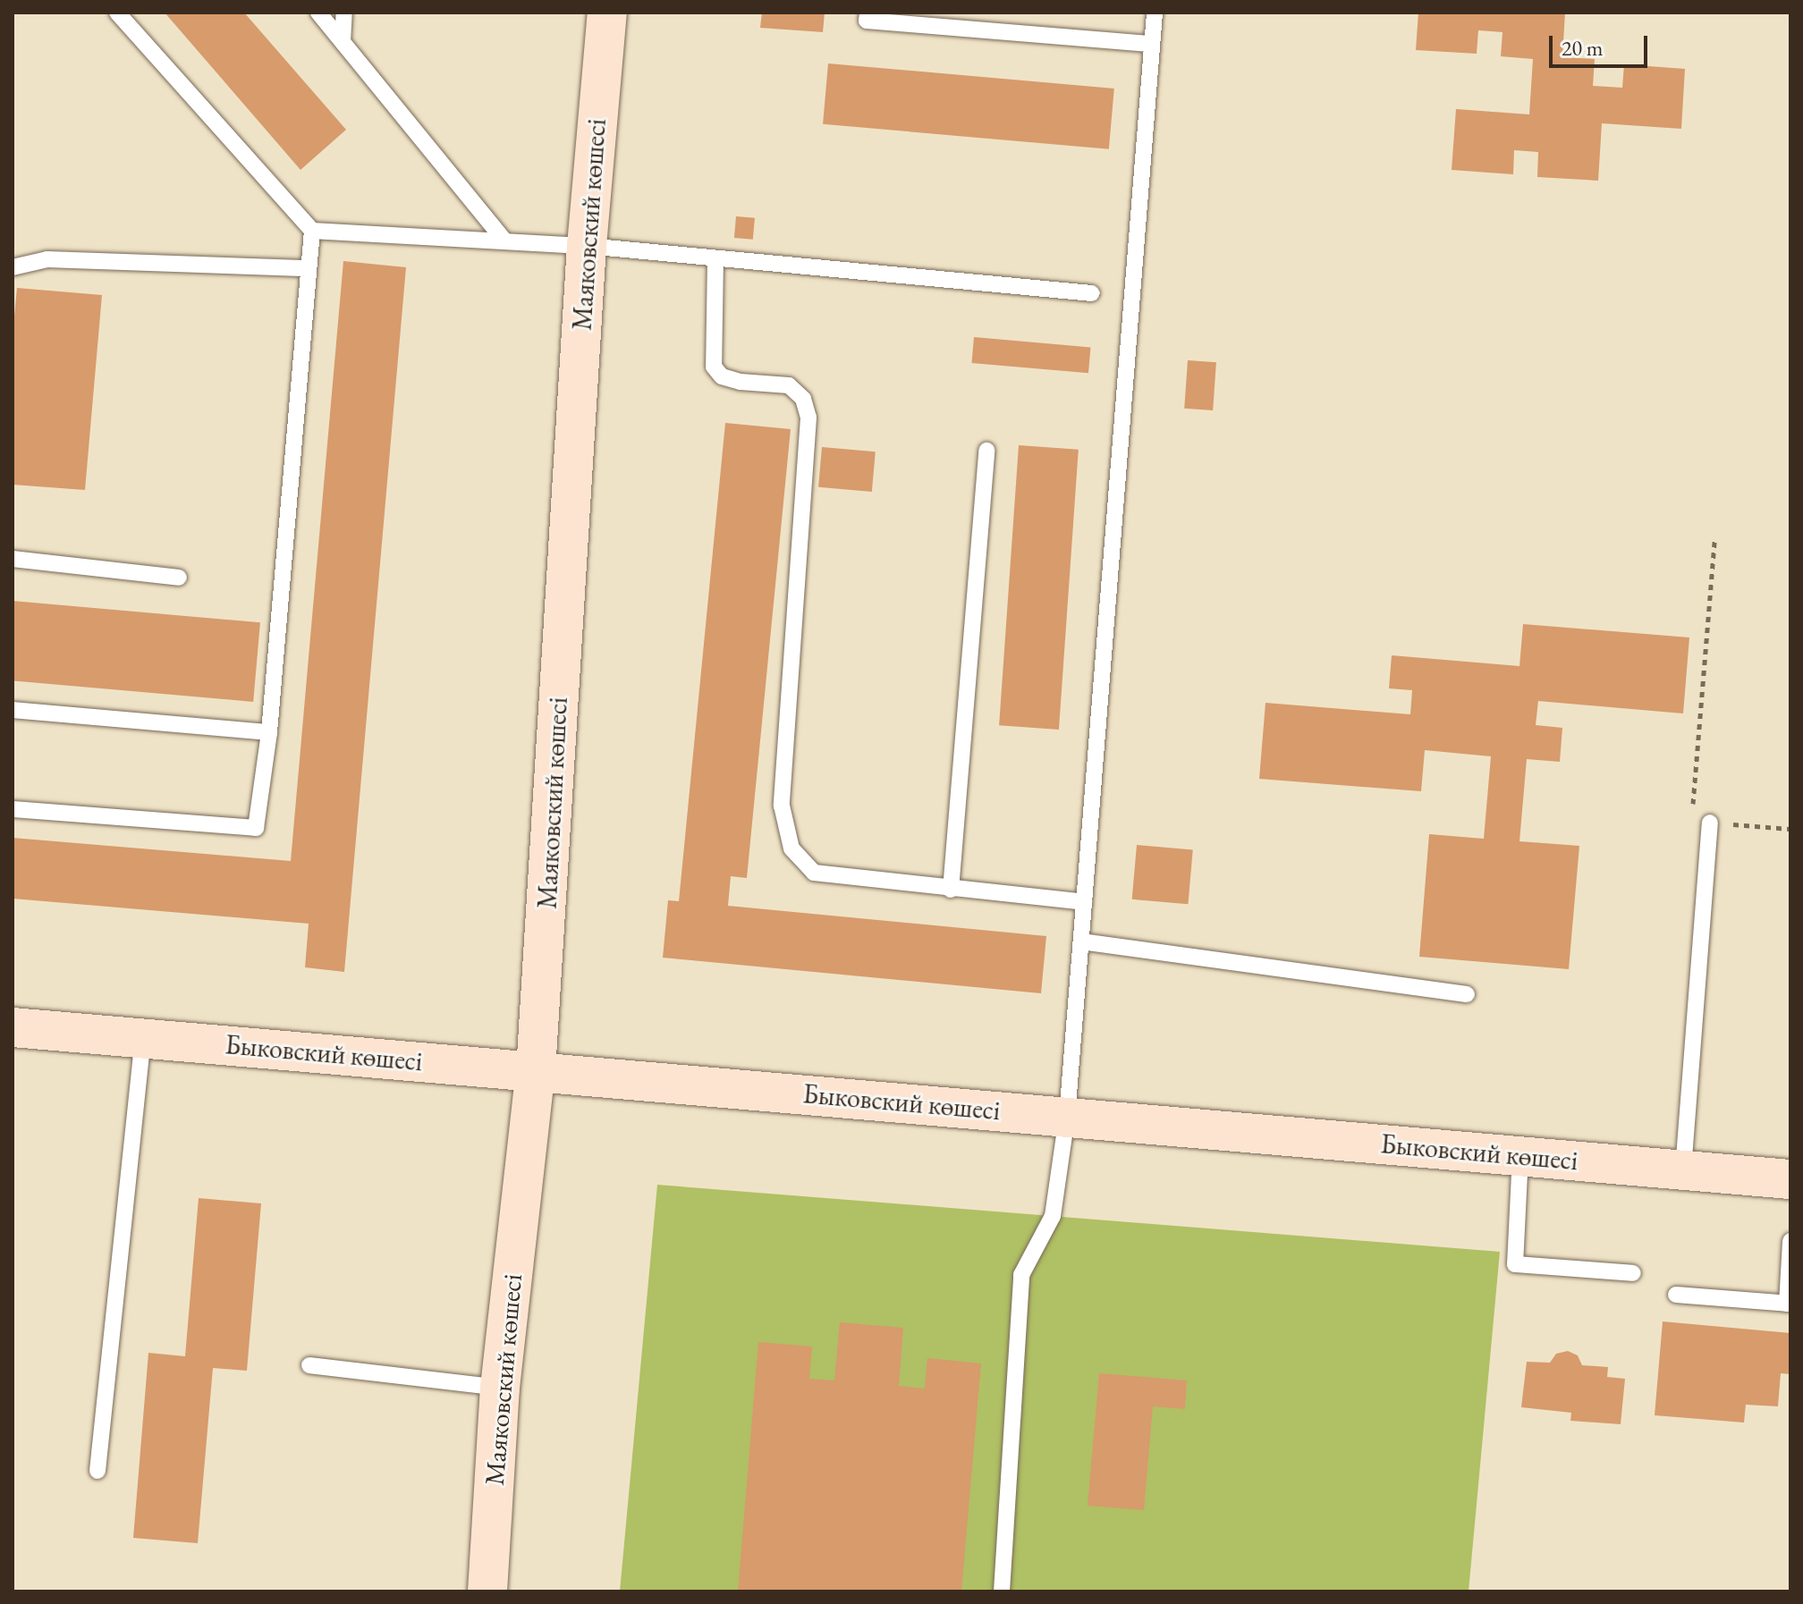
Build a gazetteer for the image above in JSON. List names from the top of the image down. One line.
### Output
{"streets":{"main road":["Маяковский көшесі","Быковский көшесі"]},"crossings":[["Маяковский көшесі","Быковский көшесі"]],"scale_bar":"20 m"}
